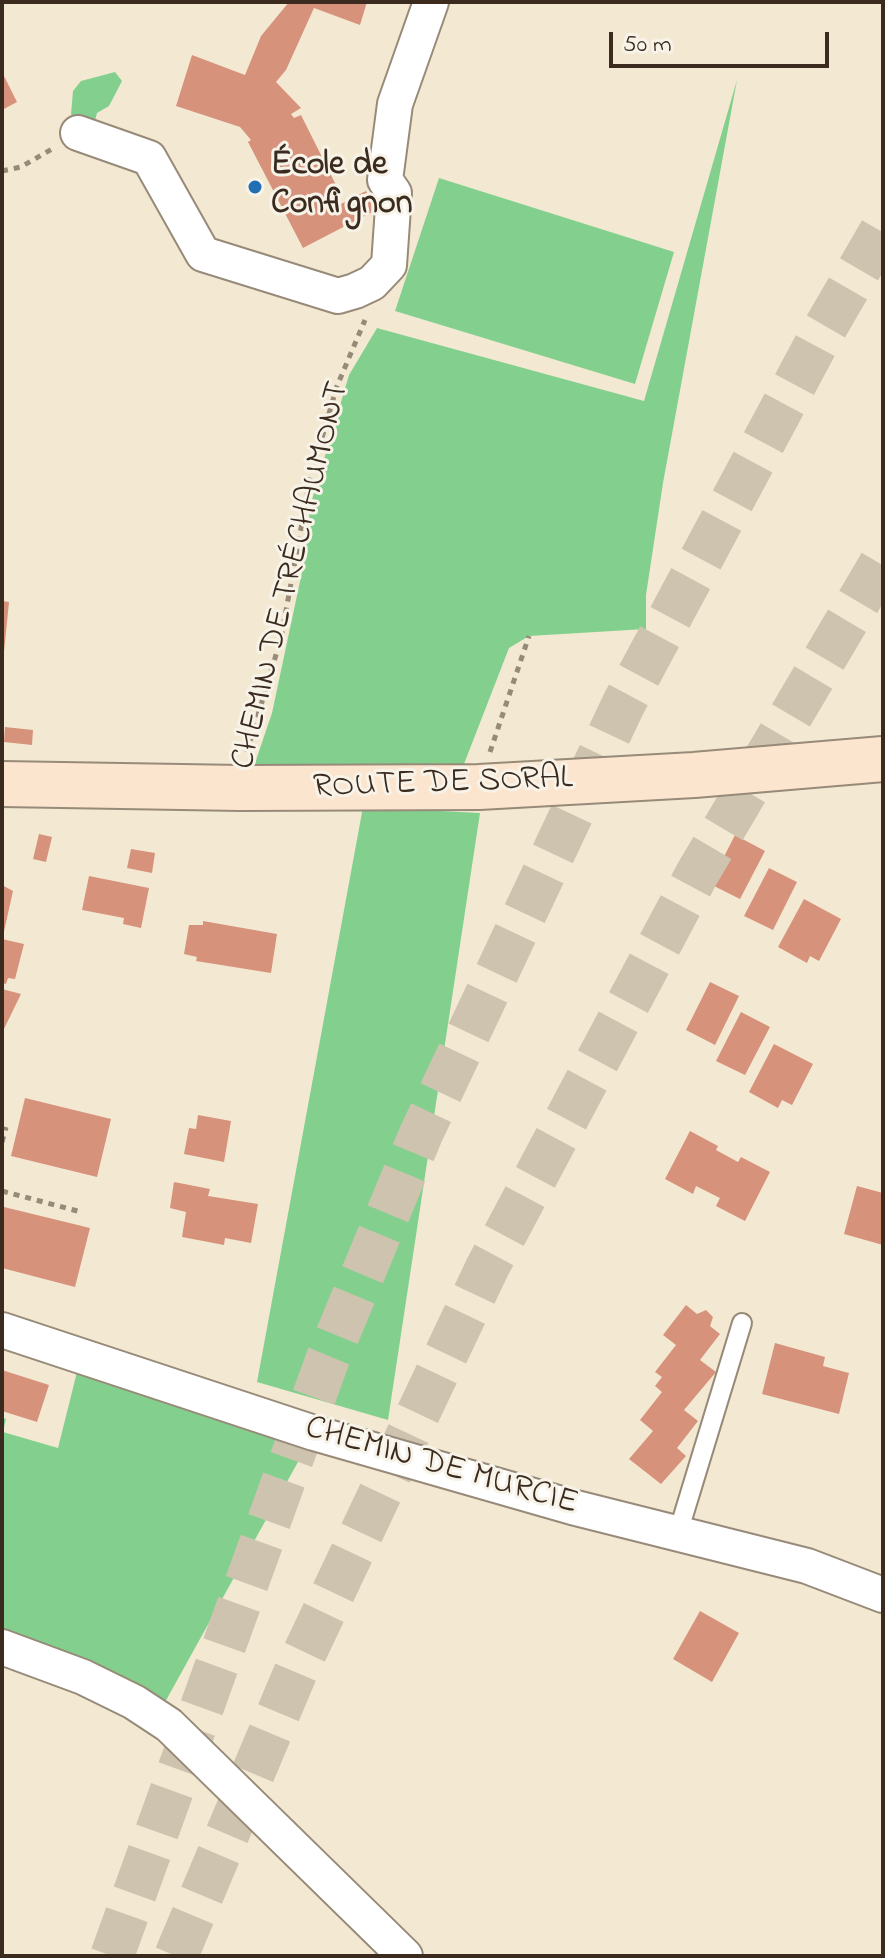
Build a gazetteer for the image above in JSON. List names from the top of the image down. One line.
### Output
{"streets":{"street":["ROUTE DE SORAL","CHEMIN DE MURCIE"],"path":["CHEMIN DE TRÉCHAUMONT"]},"crossings":[["CHEMIN DE TRÉCHAUMONT","ROUTE DE SORAL"]],"places":["École de Confignon"],"scale_bar":"50 m"}
